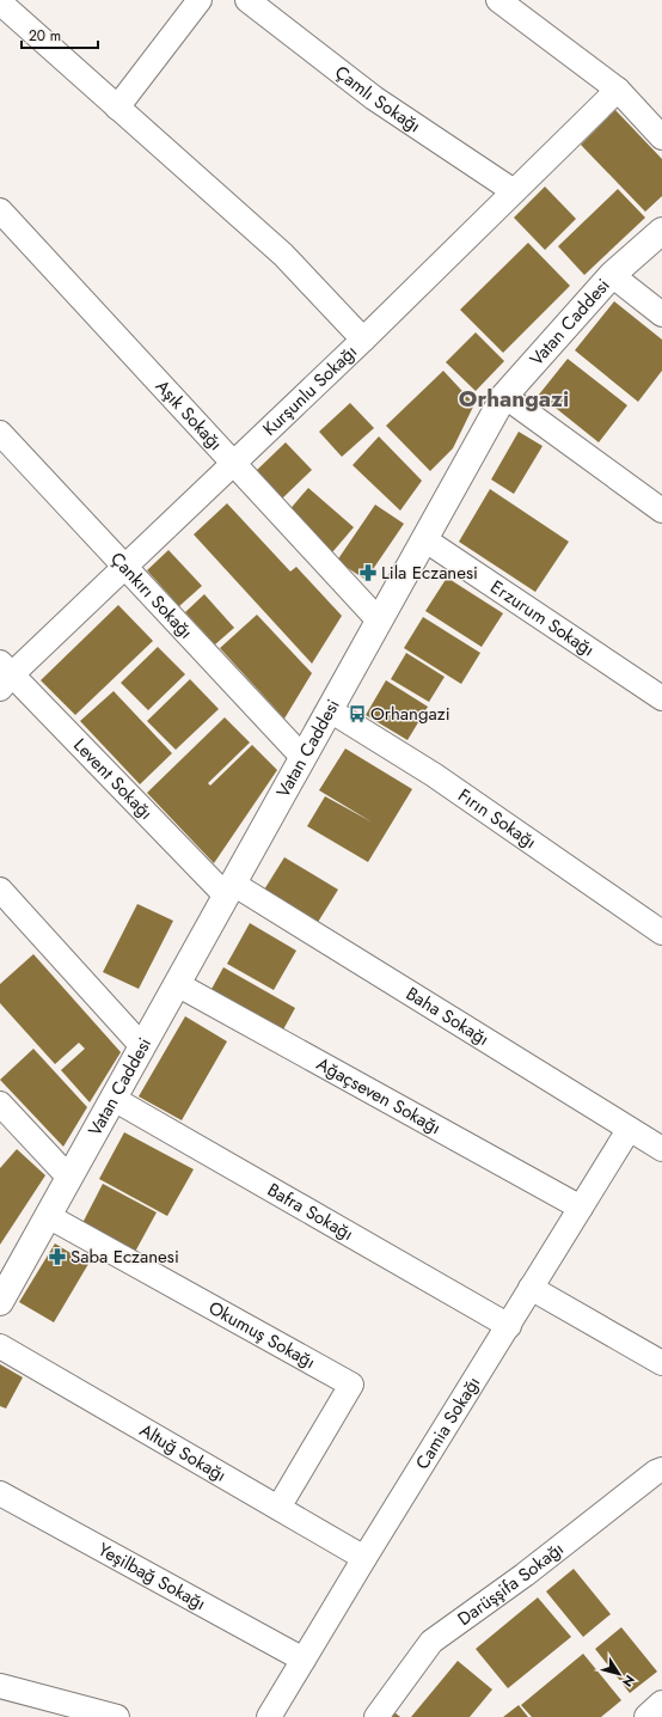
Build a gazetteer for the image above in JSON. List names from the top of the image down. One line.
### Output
{"streets":{"street":["Çamlı Sokağı","Vatan Caddesi","Kurşunlu Sokağı","Aşık Sokağı","Çankırı Sokağı","Erzurum Sokağı","Levent Sokağı","Fırın Sokağı","Baha Sokağı","Ağaçseven Sokağı","Bafra Sokağı","Okumuş Sokağı","Camia Sokağı","Altuğ Sokağı","Yeşilbağ Sokağı","Darüşşifa Sokağı"]},"crossings":[["Çamlı Sokağı","Kurşunlu Sokağı"],["Vatan Caddesi","Aşık Sokağı"],["Vatan Caddesi","Çankırı Sokağı"],["Vatan Caddesi","Erzurum Sokağı"],["Vatan Caddesi","Levent Sokağı"],["Vatan Caddesi","Fırın Sokağı"],["Vatan Caddesi","Baha Sokağı"],["Vatan Caddesi","Ağaçseven Sokağı"],["Vatan Caddesi","Bafra Sokağı"],["Vatan Caddesi","Okumuş Sokağı"],["Kurşunlu Sokağı","Aşık Sokağı"],["Kurşunlu Sokağı","Çankırı Sokağı"],["Kurşunlu Sokağı","Levent Sokağı"],["Levent Sokağı","Baha Sokağı"],["Baha Sokağı","Camia Sokağı"],["Ağaçseven Sokağı","Camia Sokağı"],["Bafra Sokağı","Camia Sokağı"],["Okumuş Sokağı","Altuğ Sokağı"],["Camia Sokağı","Altuğ Sokağı"],["Camia Sokağı","Yeşilbağ Sokağı"]],"districts":["Orhangazi"],"places":{"pharmacy":["Lila Eczanesi","Saba Eczanesi"],"bus stop":["Orhangazi"]},"scale_bar":"20 m","north":"bottom right"}
